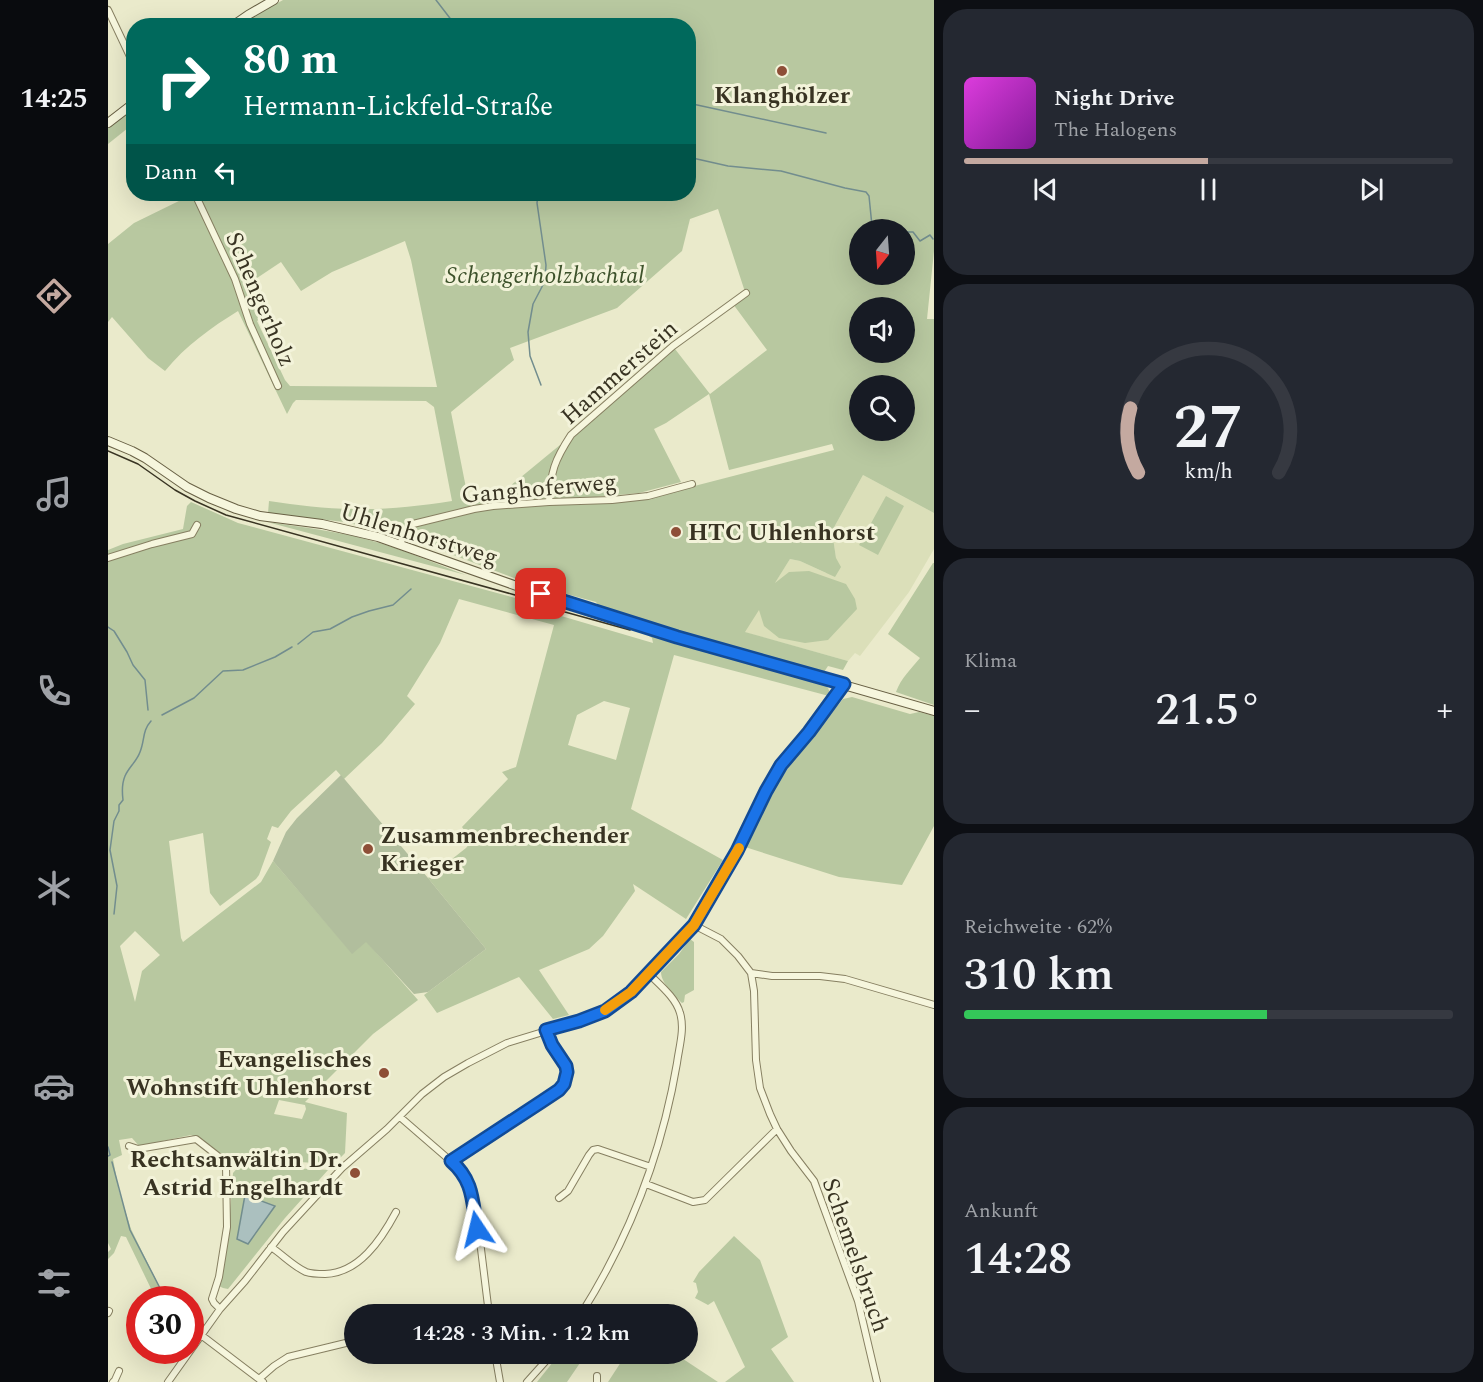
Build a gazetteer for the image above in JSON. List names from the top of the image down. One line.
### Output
{"streets":{"main road":["Uhlenhorstweg"],"street":["Schengerholz","Hammerstein","Ganghoferweg","Schemelsbruch"]},"crossings":[["Hammerstein","Ganghoferweg"],["Ganghoferweg","Uhlenhorstweg"]],"parks":["Schengerholzbachtal"],"places":["Klanghölzer","HTC Uhlenhorst","Zusammenbrechender Krieger","Evangelisches Wohnstift Uhlenhorst","Rechtsanwältin Dr. Astrid Engelhardt"],"north":"bottom","page":{"tabs":"14:25","turn":["80 m","Hermann-Lickfeld-Straße"],"song":["Night Drive","The Halogens"],"then":"Dann","tile":["Klima",["Reichweite · 62%","310 km"],["Ankunft","14:28"]],"heat":["−","21.5°","+"],"limit":"30","trip":"14:28 · 3 Min. · 1.2 km","gauge":["27","km/h"]}}
